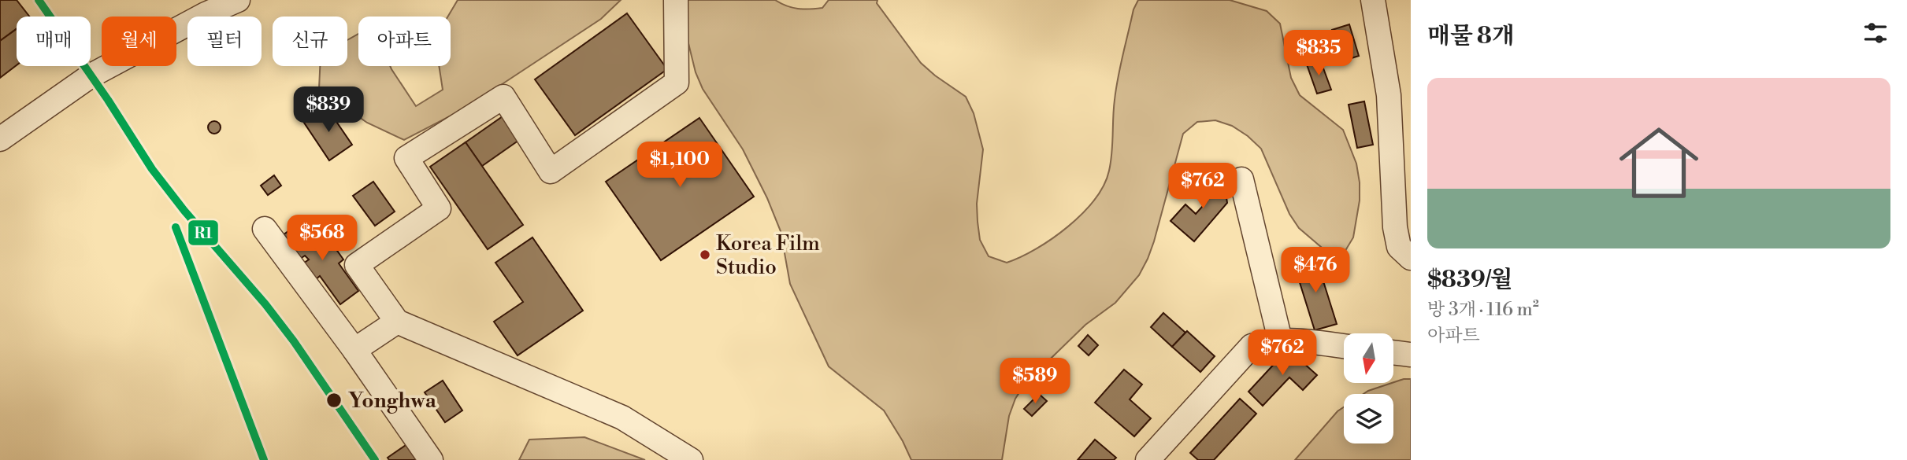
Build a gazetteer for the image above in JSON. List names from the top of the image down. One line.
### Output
{"places":["Korea Film Studio","Yonghwa"],"lines":["transit line R1"],"north":"bottom","page":{"heading":"매물 8개","chip":["매매","월세","필터","신규","아파트"],"price":["$835","$839","$1,100","$762","$568","$476","$762","$589"],"list":[{"name":"$839/월","note":"방 3개 · 116 m² · 아파트"}]}}
